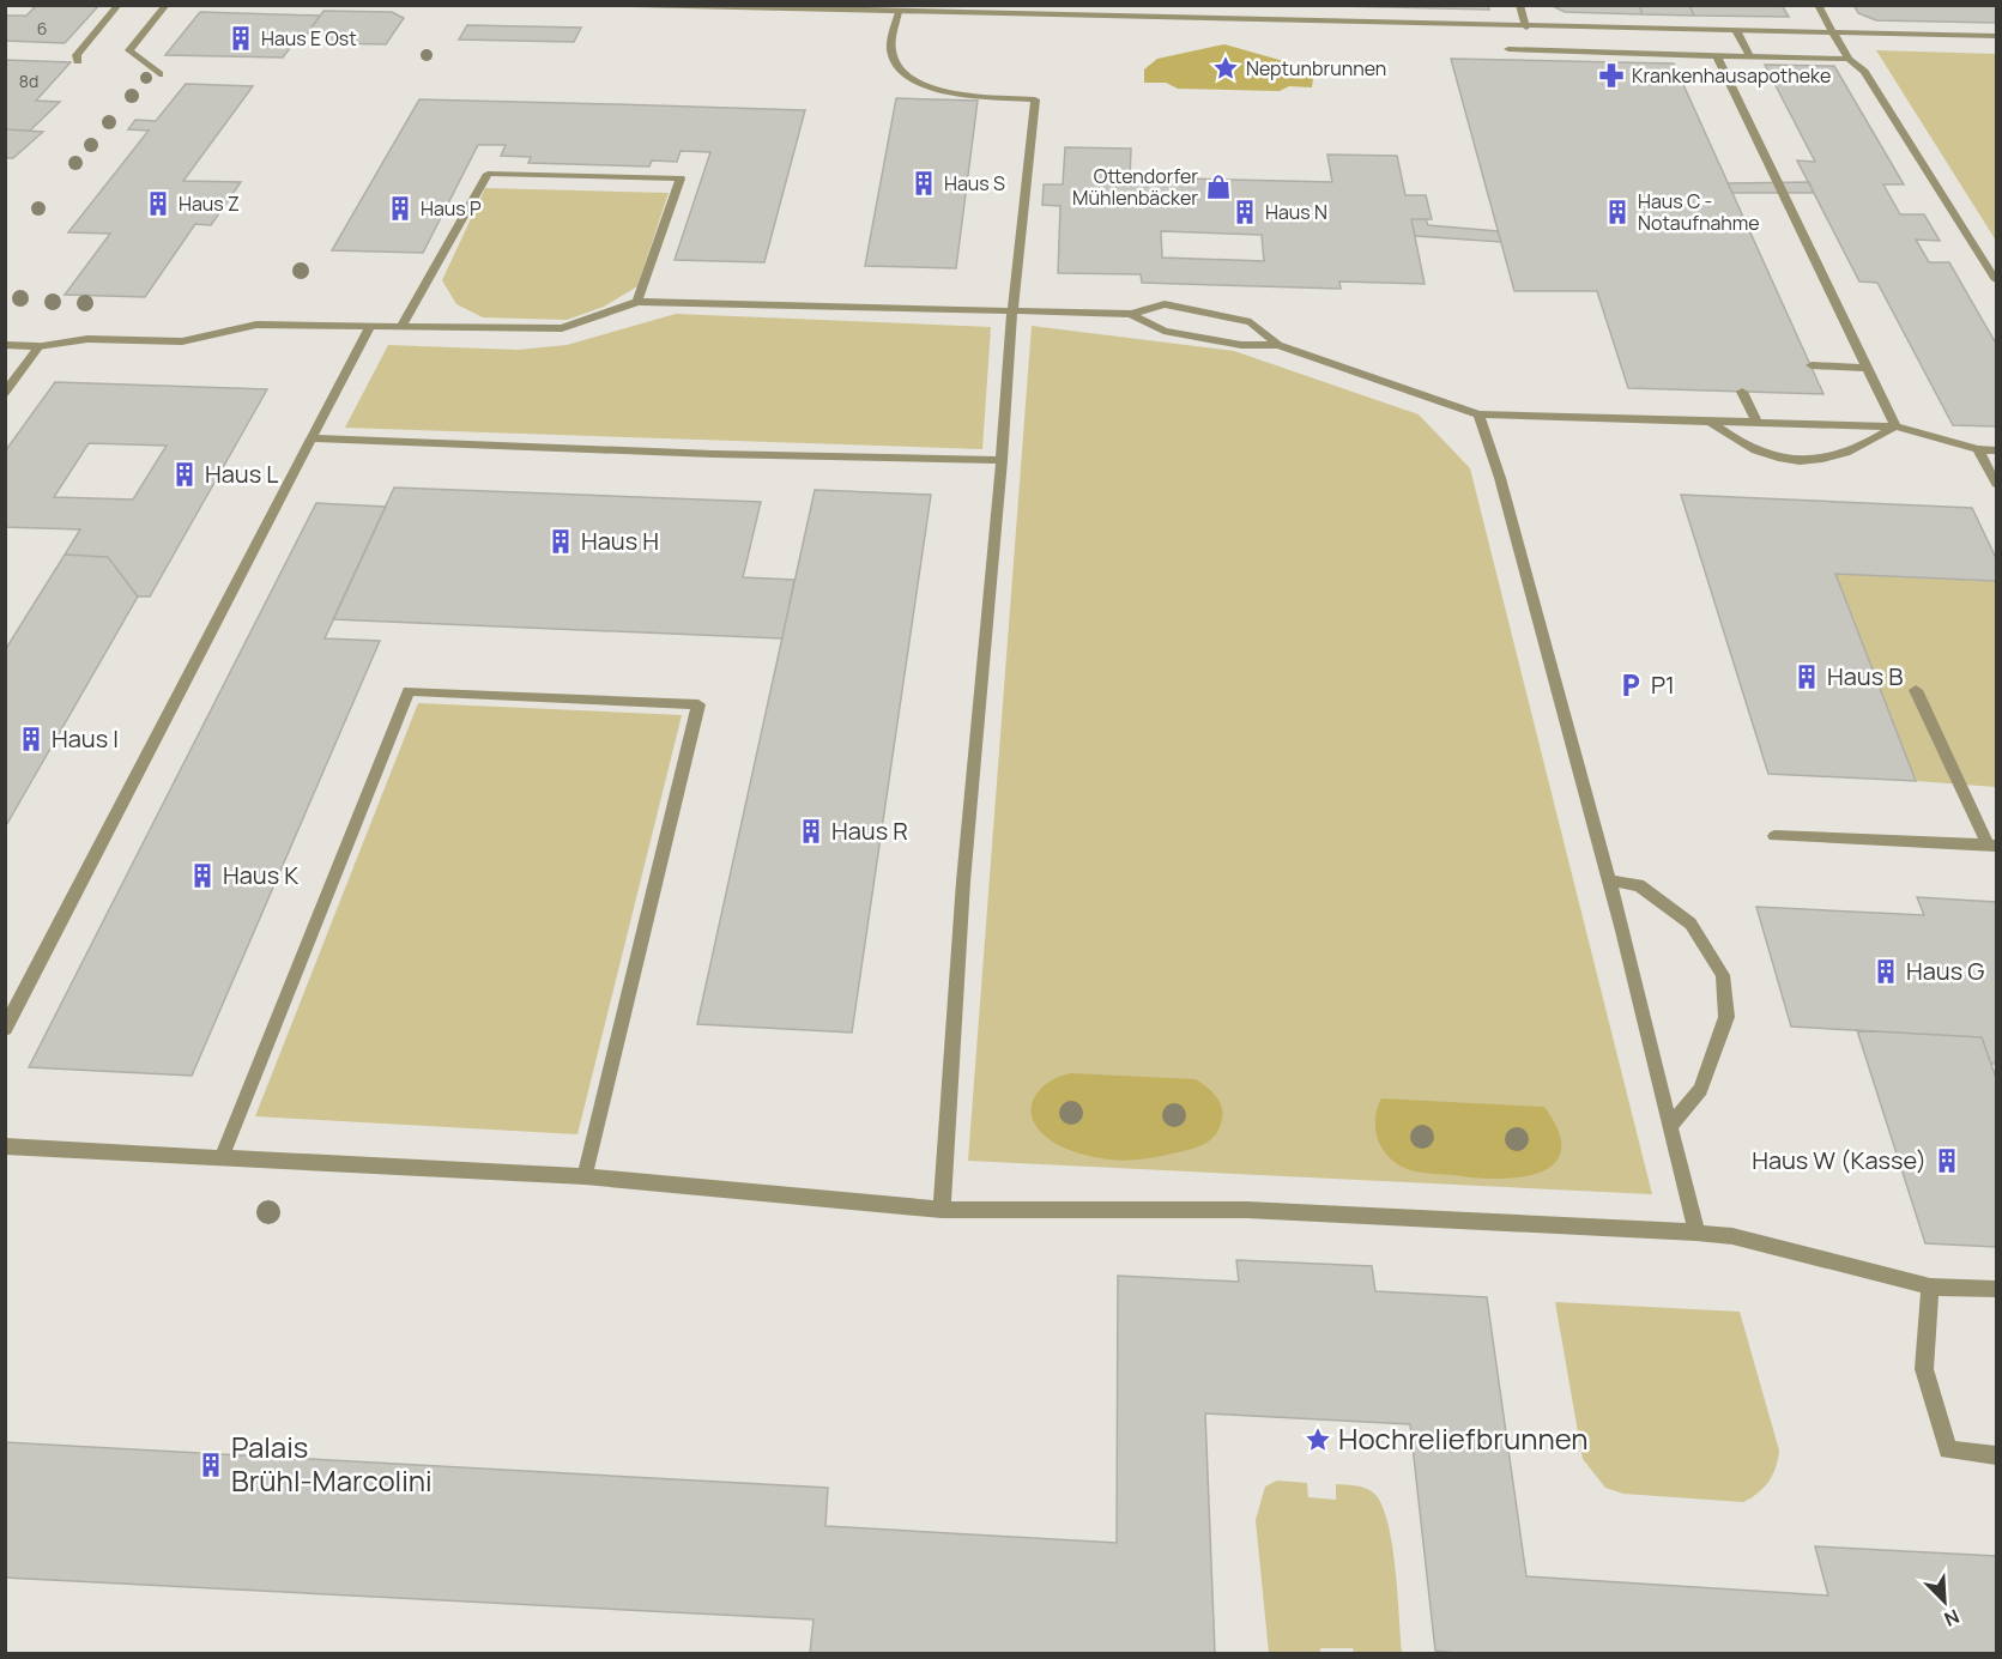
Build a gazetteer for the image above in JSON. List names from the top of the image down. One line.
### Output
{"places":{"building":["Haus E Ost","Haus S","Haus Z","Haus P","Haus N","Haus C - Notaufnahme","Haus L","Haus H","Haus B","Haus I","Haus R","Haus K","Haus G","Haus W (Kasse)","Palais Brühl-Marcolini"],"place":["Neptunbrunnen","Hochreliefbrunnen"],"pharmacy":["Krankenhausapotheke"],"shop":["Ottendorfer Mühlenbäcker"],"parking":["P1"]},"house_numbers":["6","8d"],"north":"bottom right"}
